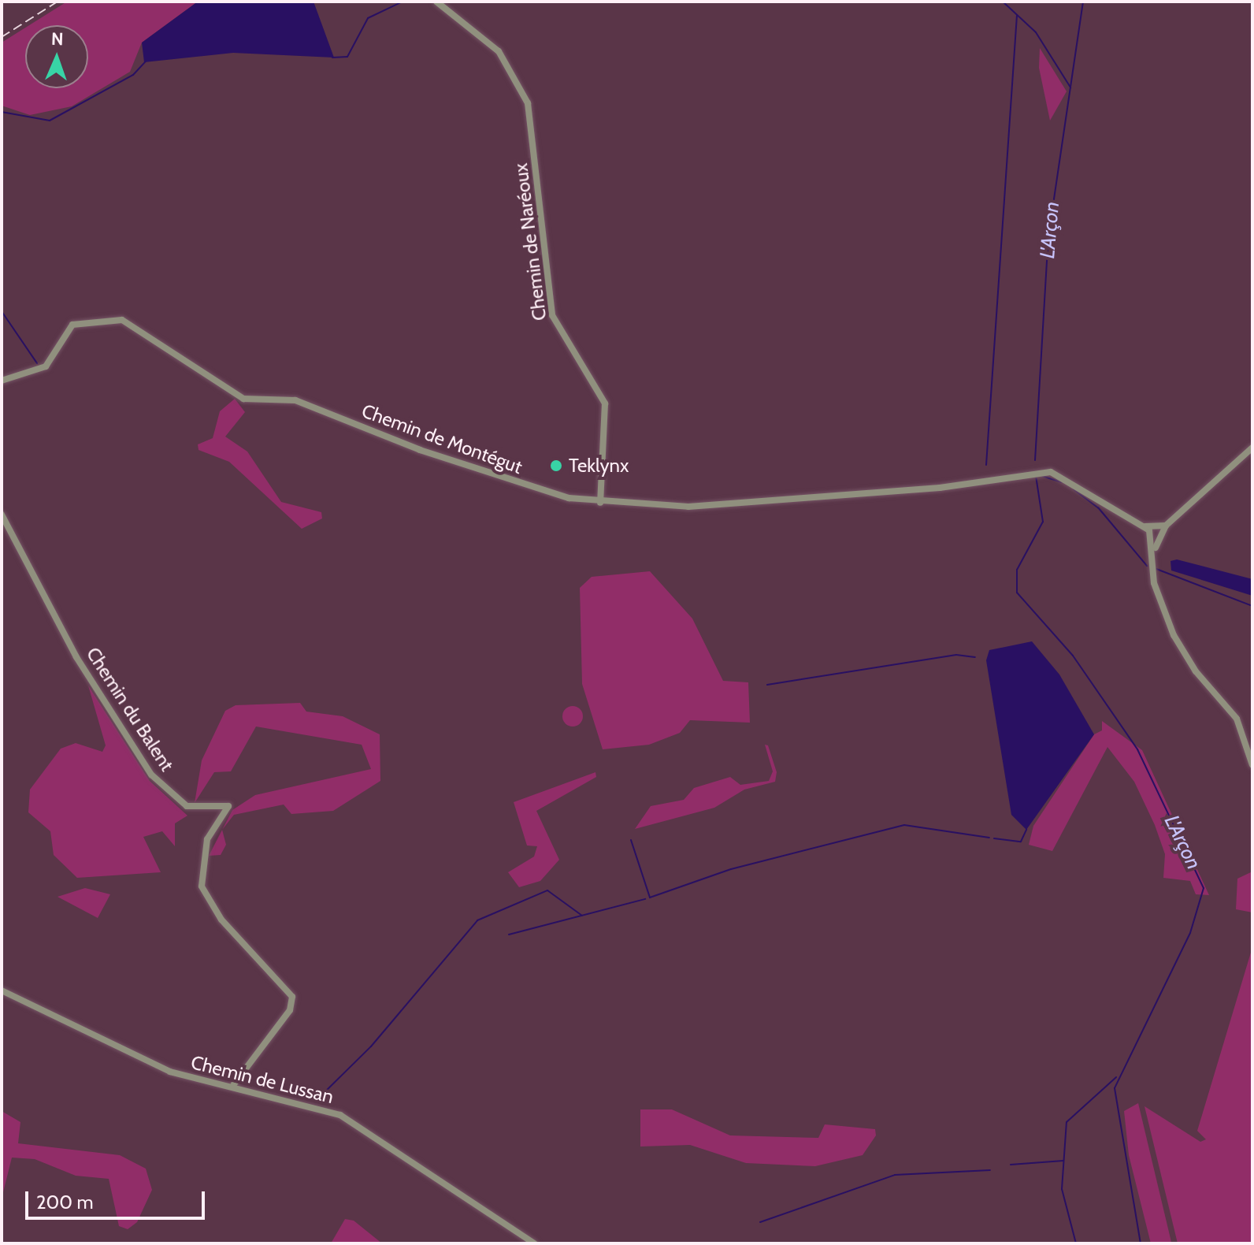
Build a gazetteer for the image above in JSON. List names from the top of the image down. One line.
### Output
{"streets":{"street":["Chemin de Naréoux","Chemin de Montégut","Chemin du Balent","Chemin de Lussan"]},"crossings":[["Chemin de Naréoux","Chemin de Montégut"],["Chemin du Balent","Chemin de Lussan"]],"water":["L'Arçon"],"places":["Teklynx"],"scale_bar":"200 m","north":"top"}
